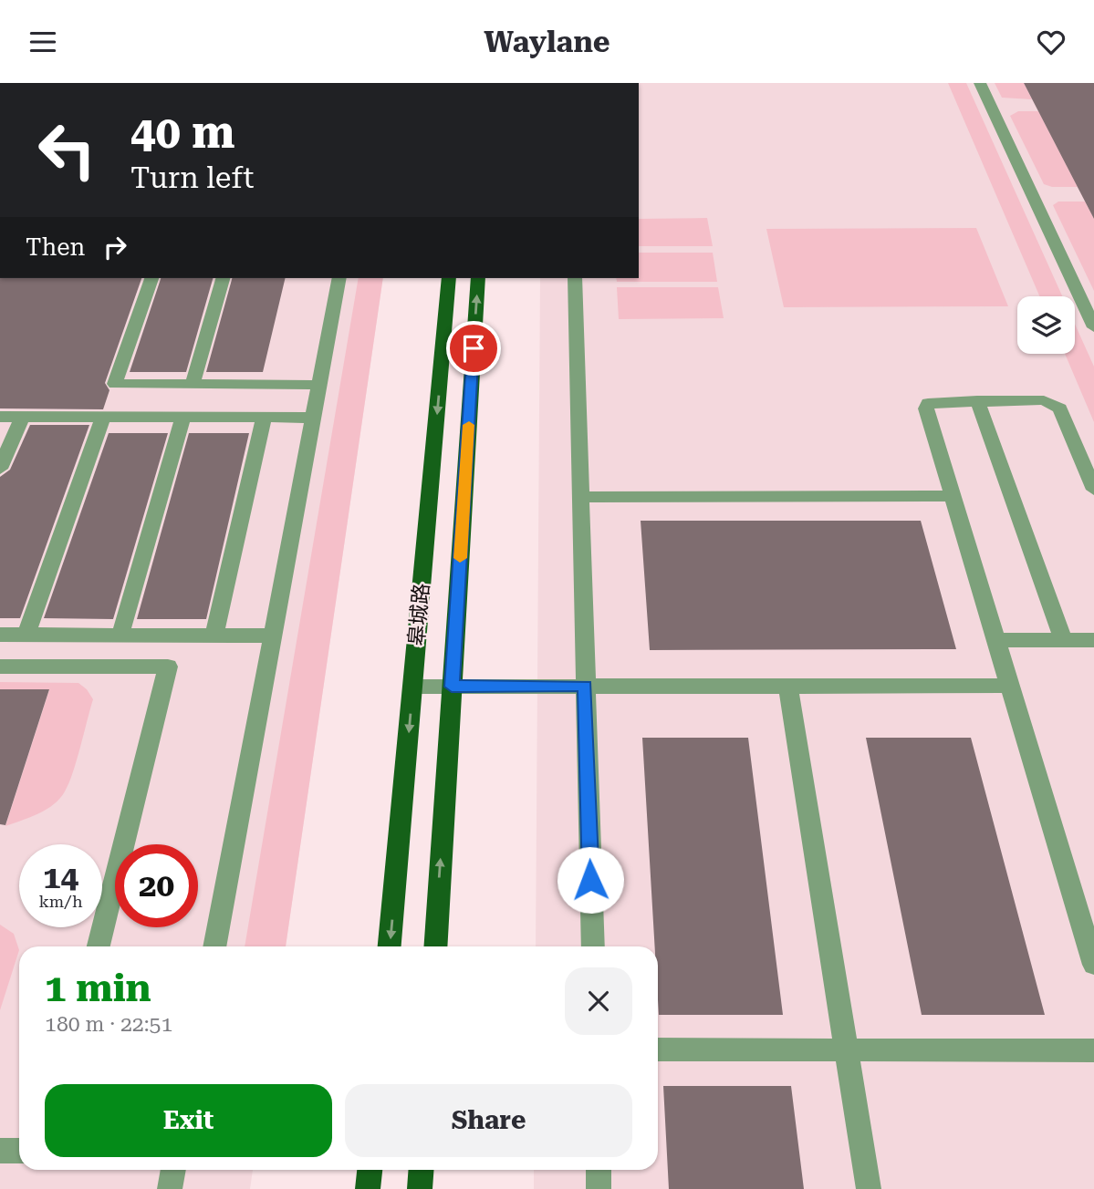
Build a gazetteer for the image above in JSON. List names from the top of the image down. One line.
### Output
{"streets":{"main road":["皋城路"]},"page":{"header":"Waylane","turn":["40 m","Turn left"],"then":"Then","speed":"14 km/h","limit":"20","heading":["1 min","180 m · 22:51"],"buttons":["Exit","Share"]}}
